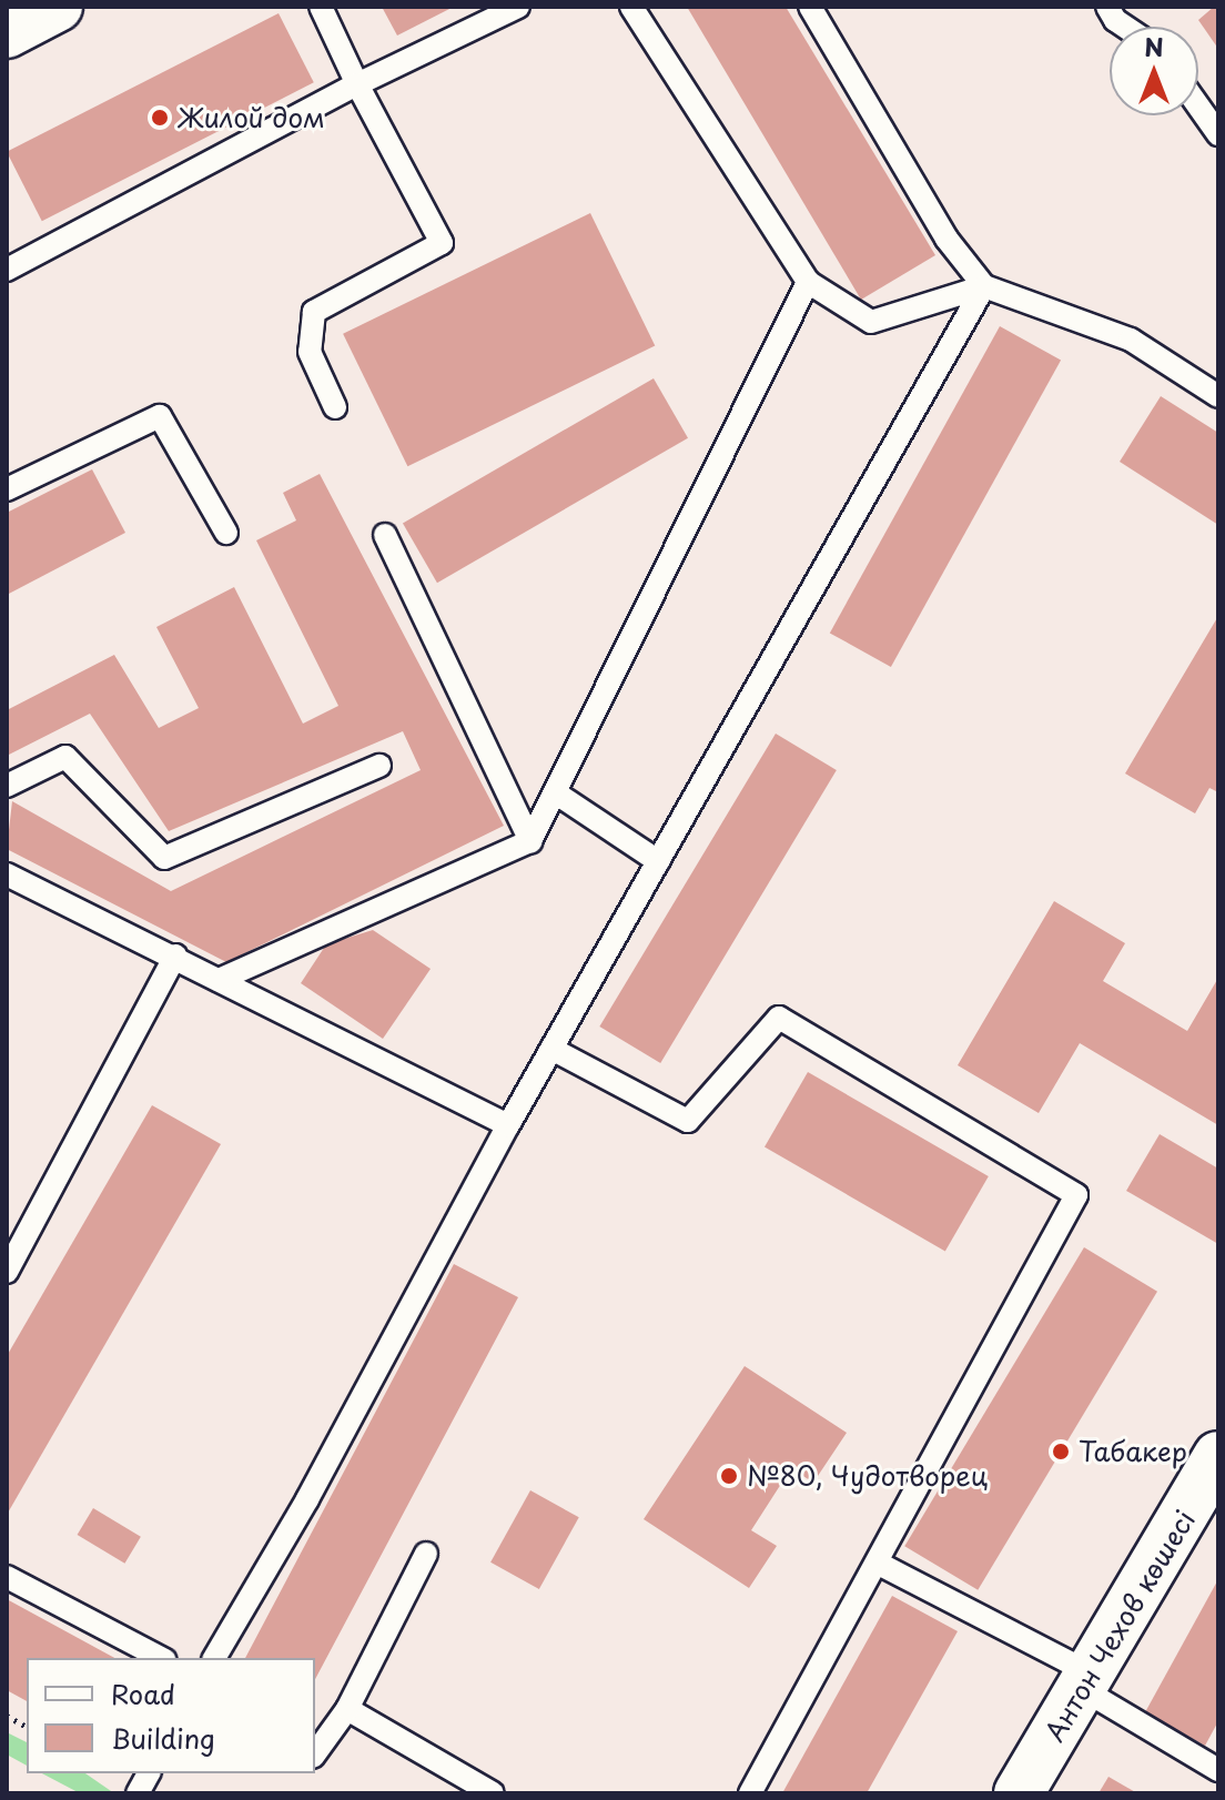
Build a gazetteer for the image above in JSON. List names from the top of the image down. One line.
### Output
{"streets":{"street":["Антон Чехов көшесі"]},"places":["Жилой дом","Табакер","№80, Чудотворец"],"legend":["Road","Building"],"north":"top"}
